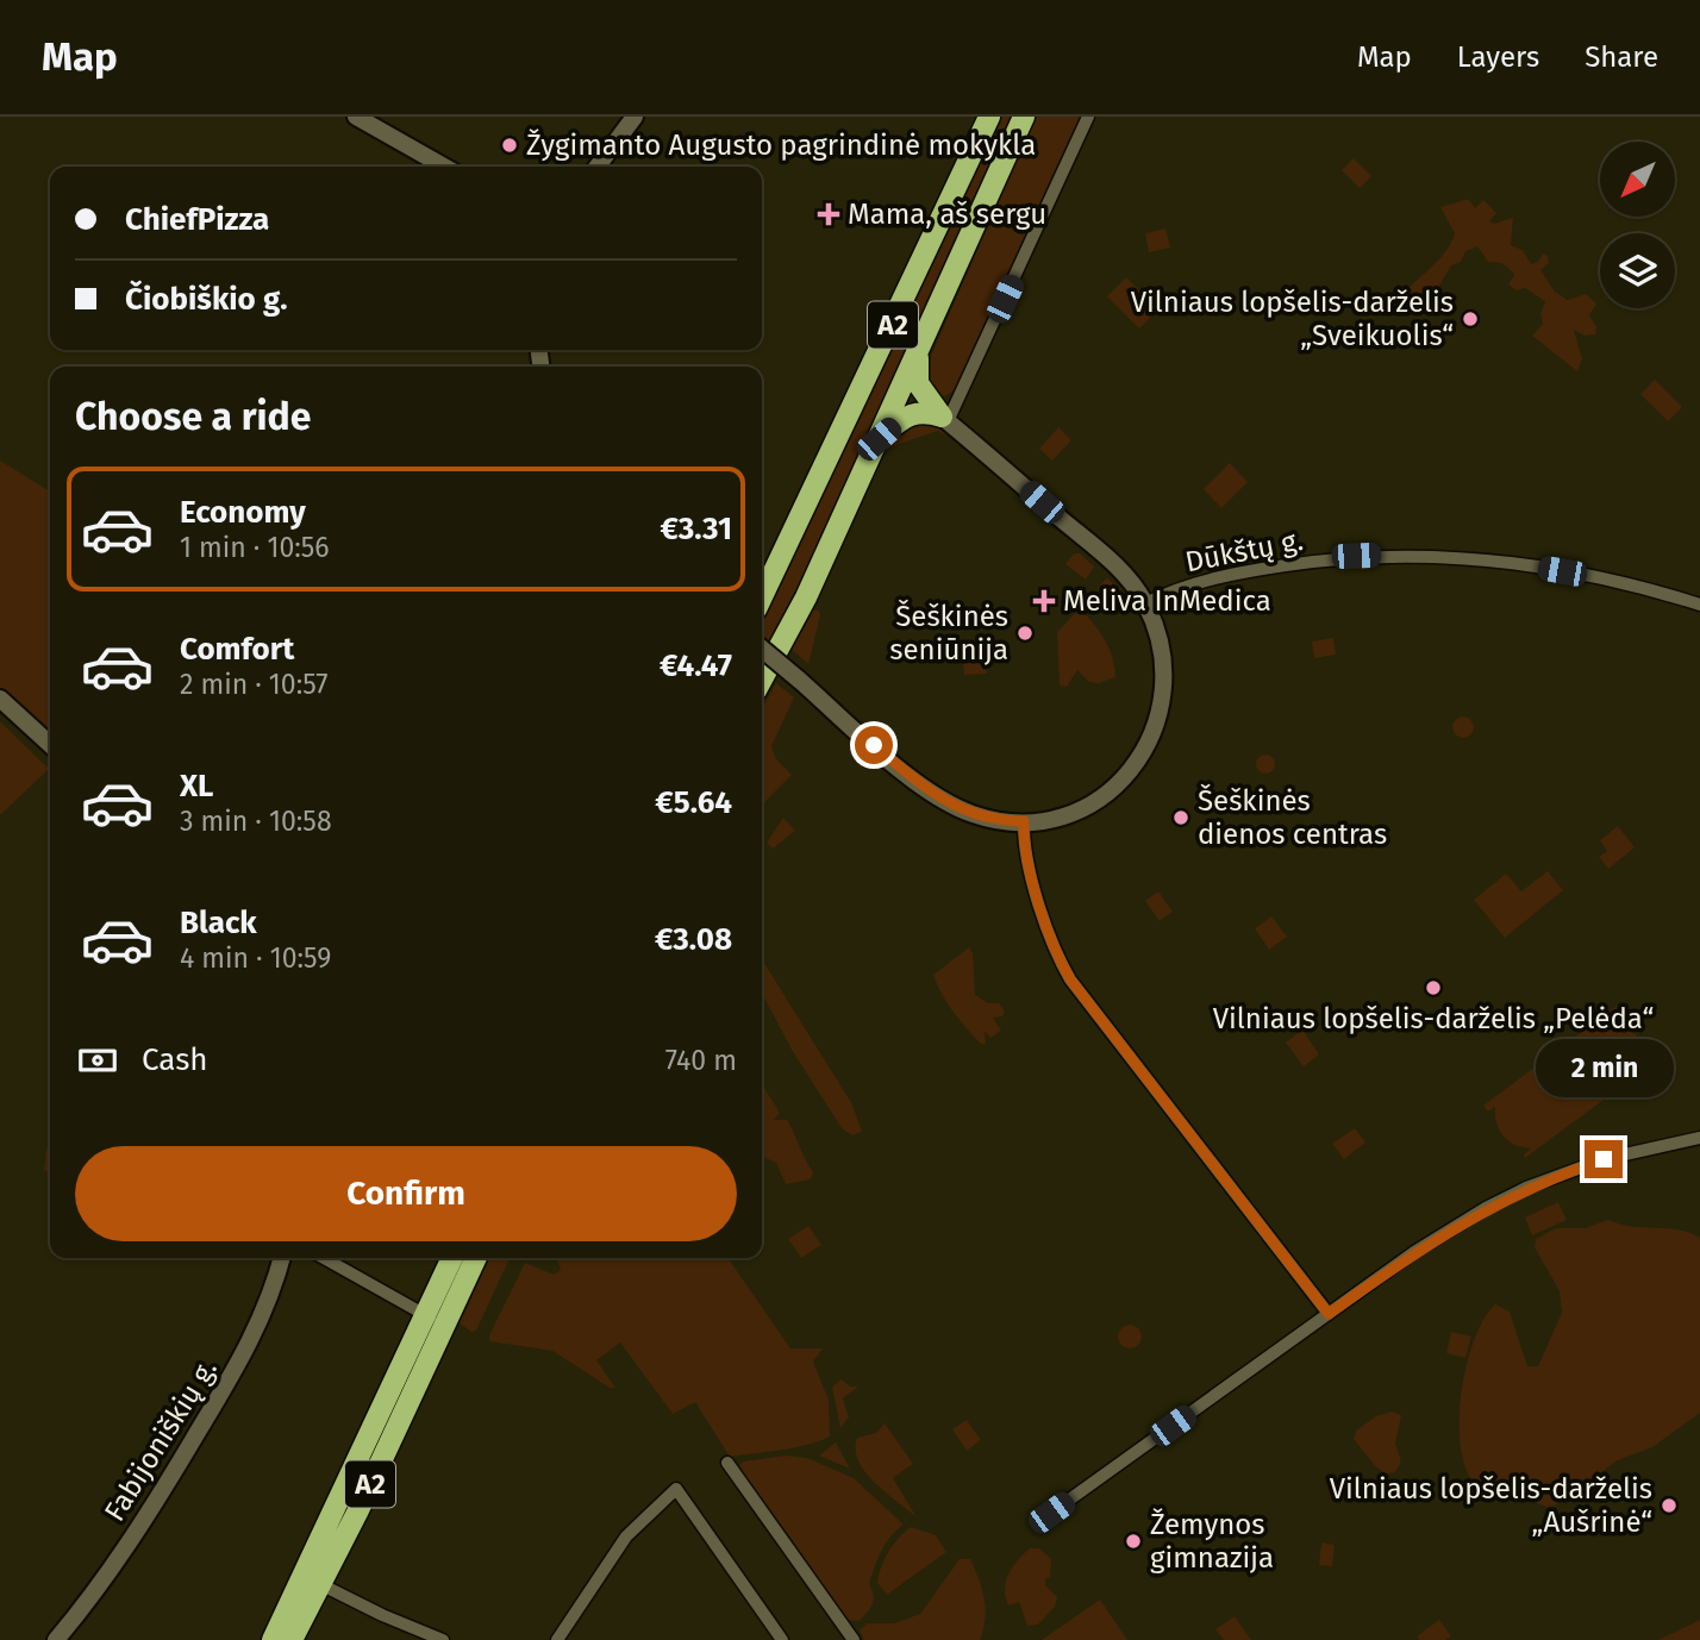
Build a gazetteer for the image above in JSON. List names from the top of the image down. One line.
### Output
{"streets":{"highway":["A2"],"street":["Dūkštų g.","Fabijoniškių g."]},"places":{"other":["Žygimanto Augusto pagrindinė mokykla","Vilniaus lopšelis-darželis „Sveikuolis“","Šeškinės seniūnija","Šeškinės dienos centras","Vilniaus lopšelis-darželis „Pelėda“","Vilniaus lopšelis-darželis „Aušrinė“","Žemynos gimnazija"],"health":["Mama, aš sergu","Meliva InMedica"]},"north":"bottom left","page":{"header":"Map","nav":["Map","Layers","Share"],"banner":["ChiefPizza","Čiobiškio g."],"heading":"Choose a ride","list":[{"name":"Economy","note":"1 min · 10:56","value":"€3.31"},{"name":"Comfort","note":"2 min · 10:57","value":"€4.47"},{"name":"XL","note":"3 min · 10:58","value":"€5.64"},{"name":"Black","note":"4 min · 10:59","value":"€3.08"}],"pay":["Cash","740 m"],"bubble":"2 min","buttons":"Confirm"}}
